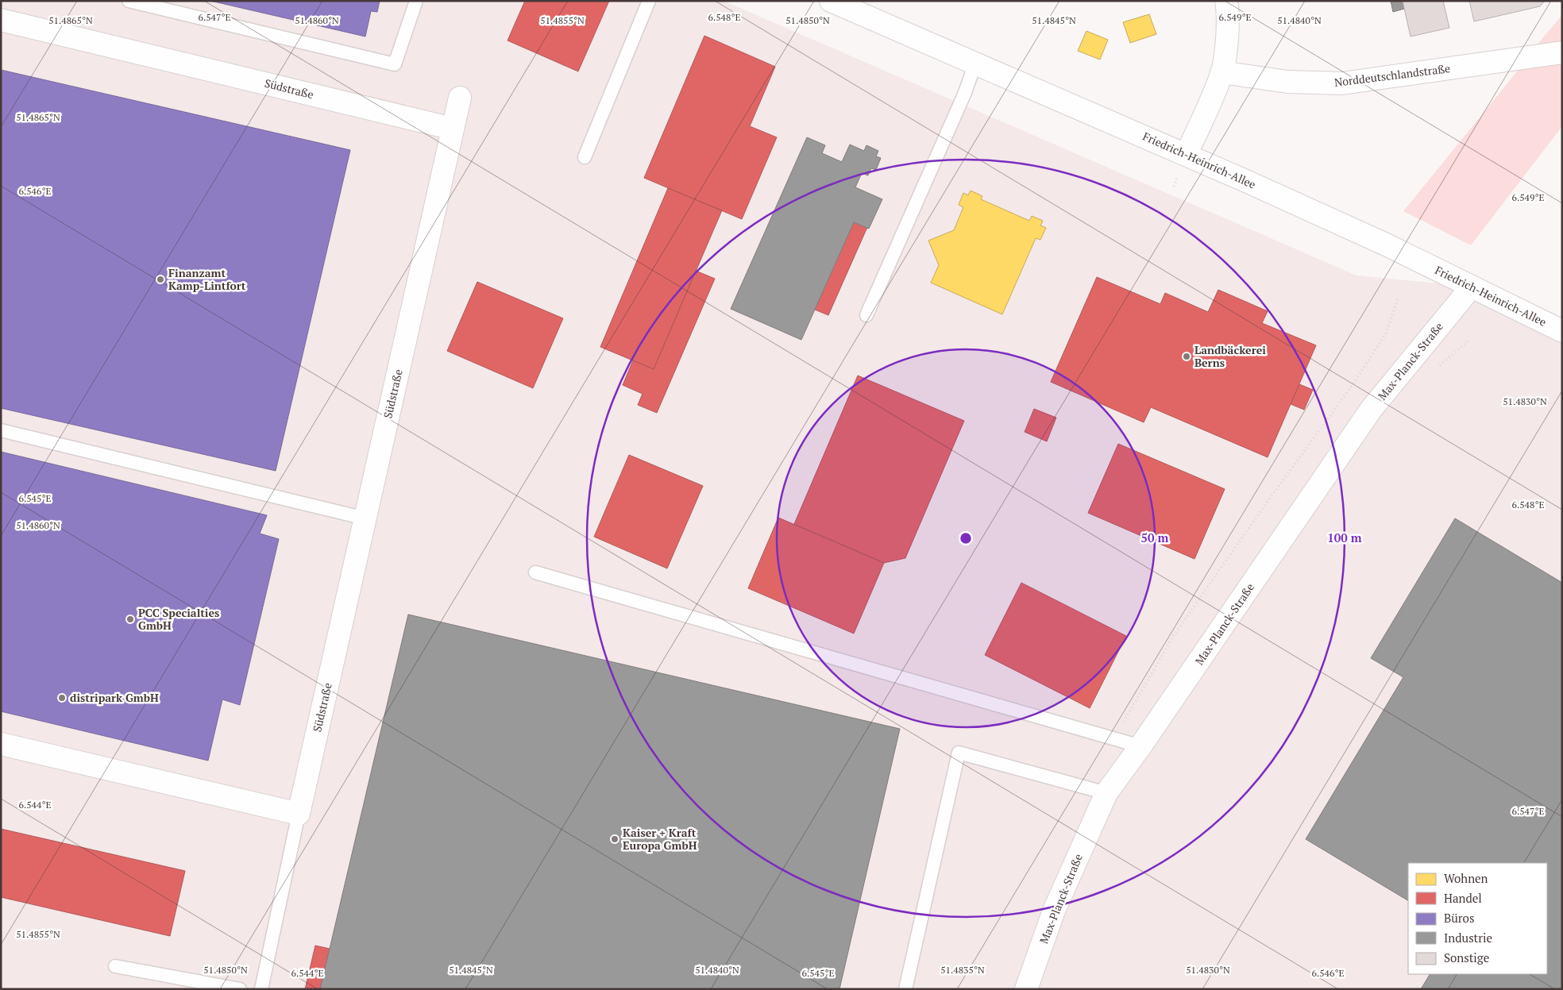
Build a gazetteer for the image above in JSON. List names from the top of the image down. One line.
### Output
{"streets":{"street":["Norddeutschlandstraße","Südstraße","Friedrich-Heinrich-Allee","Max-Planck-Straße"]},"crossings":[["Friedrich-Heinrich-Allee","Max-Planck-Straße"]],"places":["Finanzamt Kamp-Lintfort","Landbäckerei Berns","PCC Specialties GmbH","distripark GmbH","Kaiser + Kraft Europa GmbH"],"legend":["Wohnen","Handel","Büros","Industrie","Sonstige"],"coordinates":["6.547°E","6.548°E","6.549°E","51.4855°N","51.4840°N","51.4865°N","51.4860°N","51.4850°N","51.4845°N","6.546°E","51.4830°N","6.545°E","6.544°E","51.4835°N"],"rings":["50 m","100 m"]}
